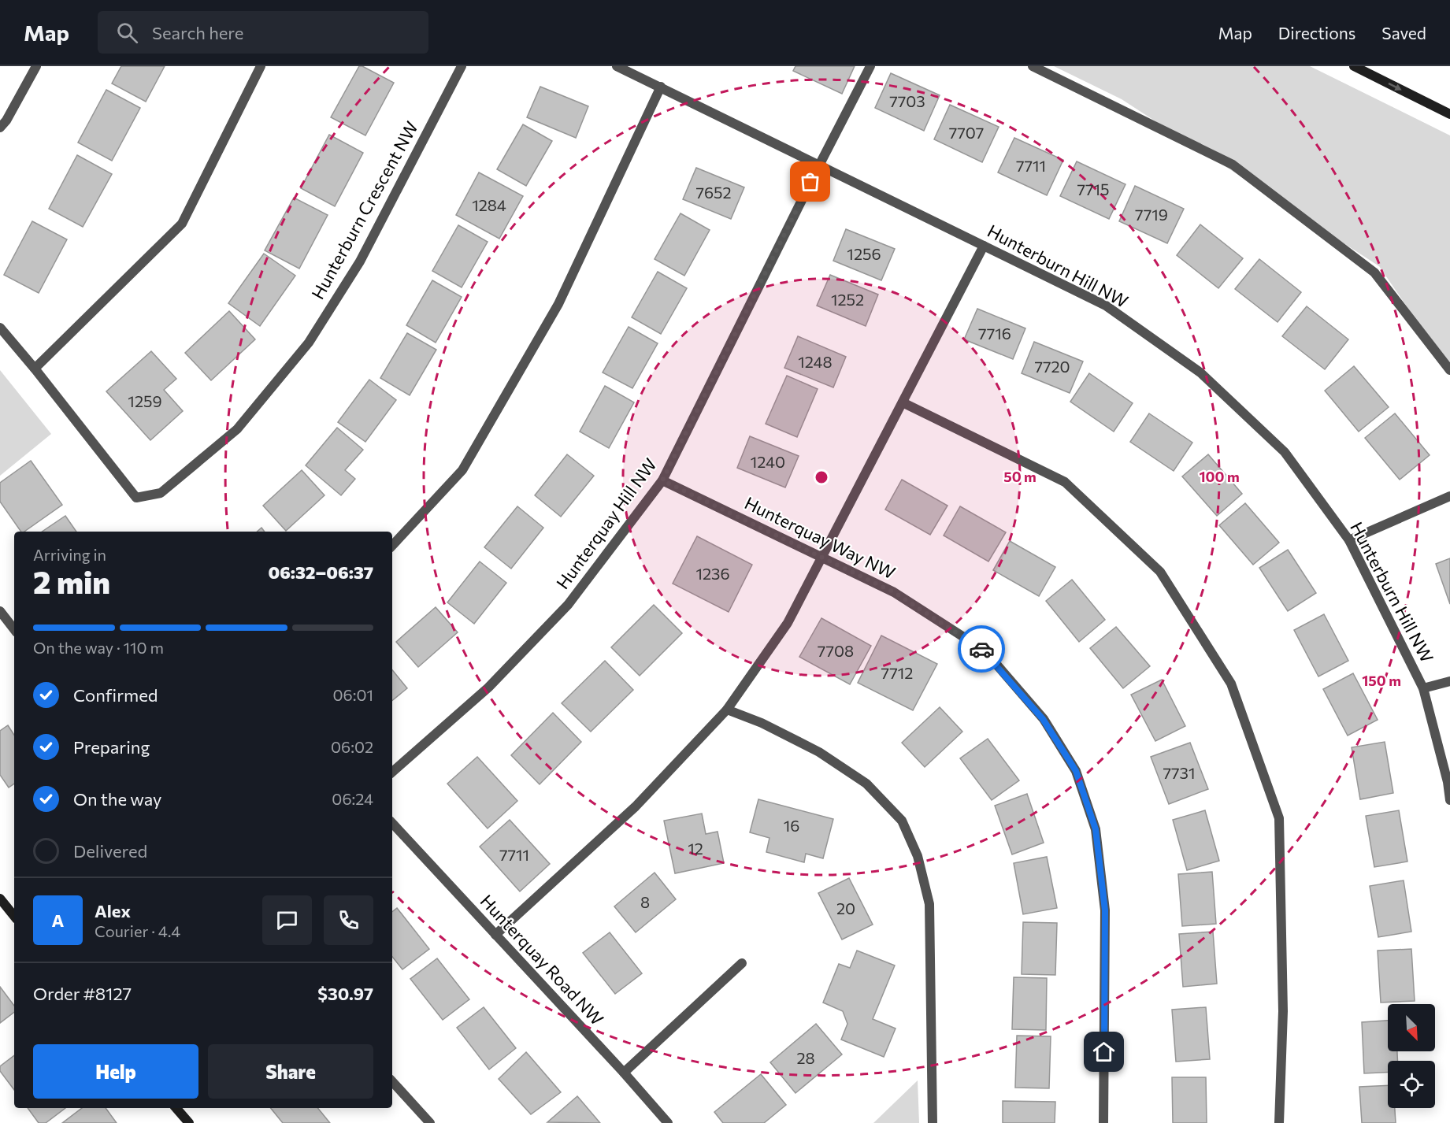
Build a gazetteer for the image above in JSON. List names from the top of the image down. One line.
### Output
{"streets":{"street":["Hunterburn Crescent NW","Hunterburn Hill NW","Hunterquay Hill NW","Hunterquay Way NW","Hunterquay Road NW"]},"crossings":[["Hunterburn Hill NW","Hunterquay Hill NW"],["Hunterquay Hill NW","Hunterquay Way NW"]],"house_numbers":["7703","7707","7711","7715","7652","1284","7719","1256","1252","7716","1248","7720","1259","1240","1236","7708","7712","7731","16","12","7711","8","20","28"],"north":"bottom right","page":{"header":"Map","search":"Search here","nav":["Map","Directions","Saved"],"heading":["2 min","Arriving in","06:32–06:37"],"panel":["Alex","Courier · 4.4","Order #8127","$30.97"],"bar":"On the way · 110 m","list":[["Confirmed","06:01"],["Preparing","06:02"],["On the way","06:24"],"Delivered"],"round":"A","buttons":["Help","Share"]},"rings":["50 m","100 m","150 m"]}
